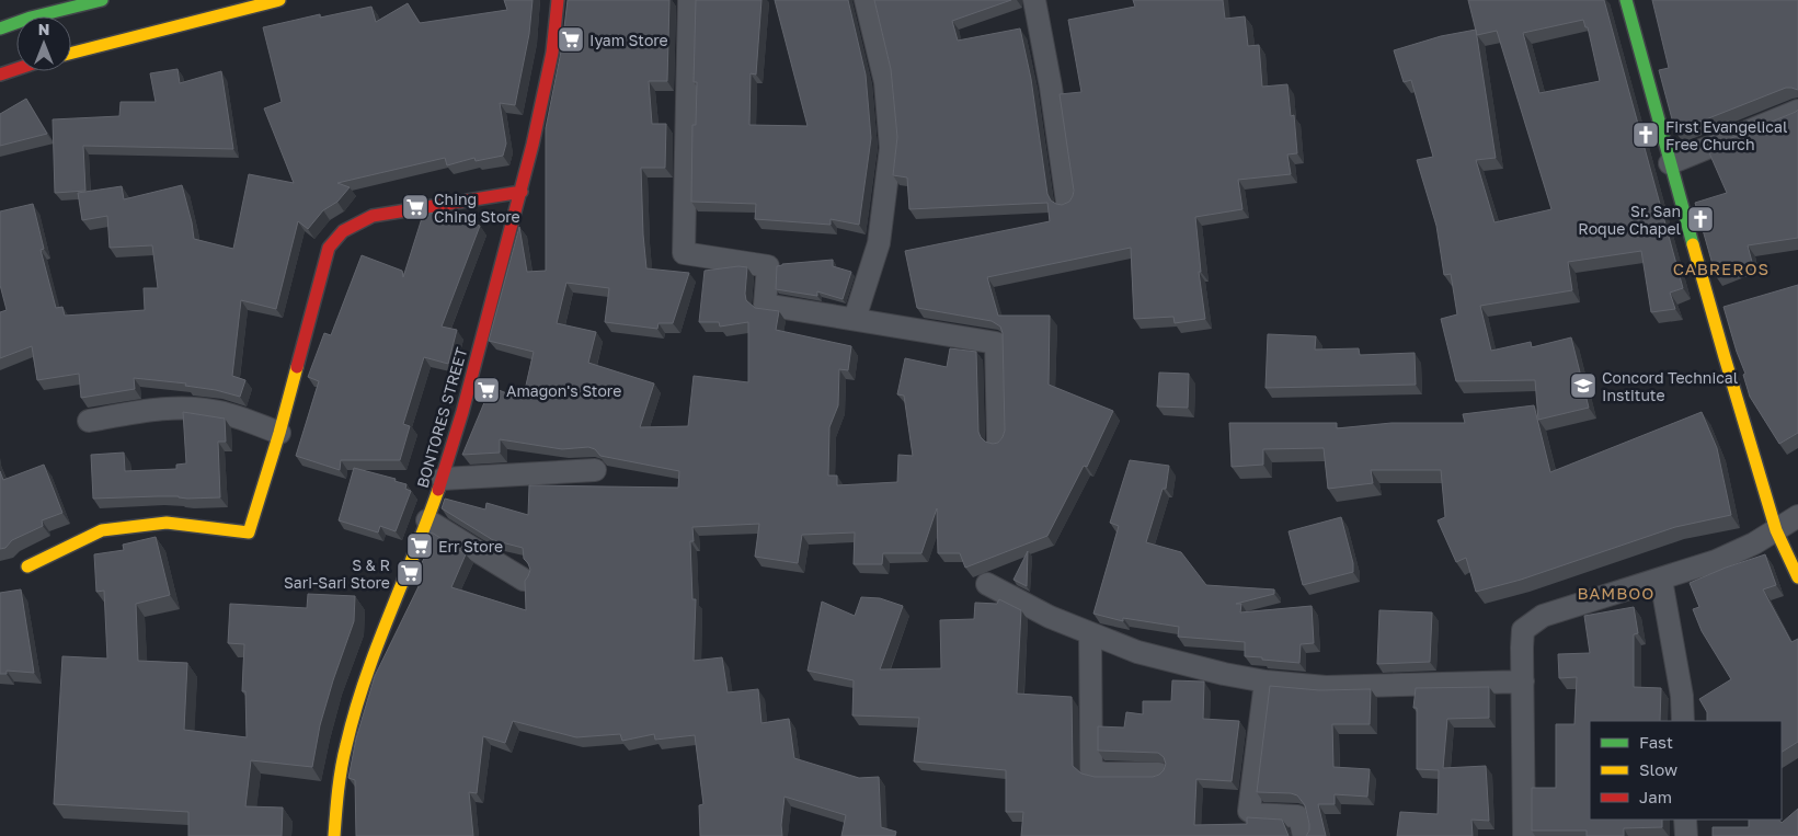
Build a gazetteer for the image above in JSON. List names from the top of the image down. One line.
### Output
{"streets":{"street":["BONTORES STREET"]},"districts":["CABREROS","BAMBOO"],"places":{"supermarket":["Iyam Store","Ching Ching Store","Amagon's Store","Err Store","S & R Sari-Sari Store"],"church":["First Evangelical Free Church","Sr. San Roque Chapel"],"school or university":["Concord Technical Institute"]},"legend":["Fast","Slow","Jam"],"north":"top"}
